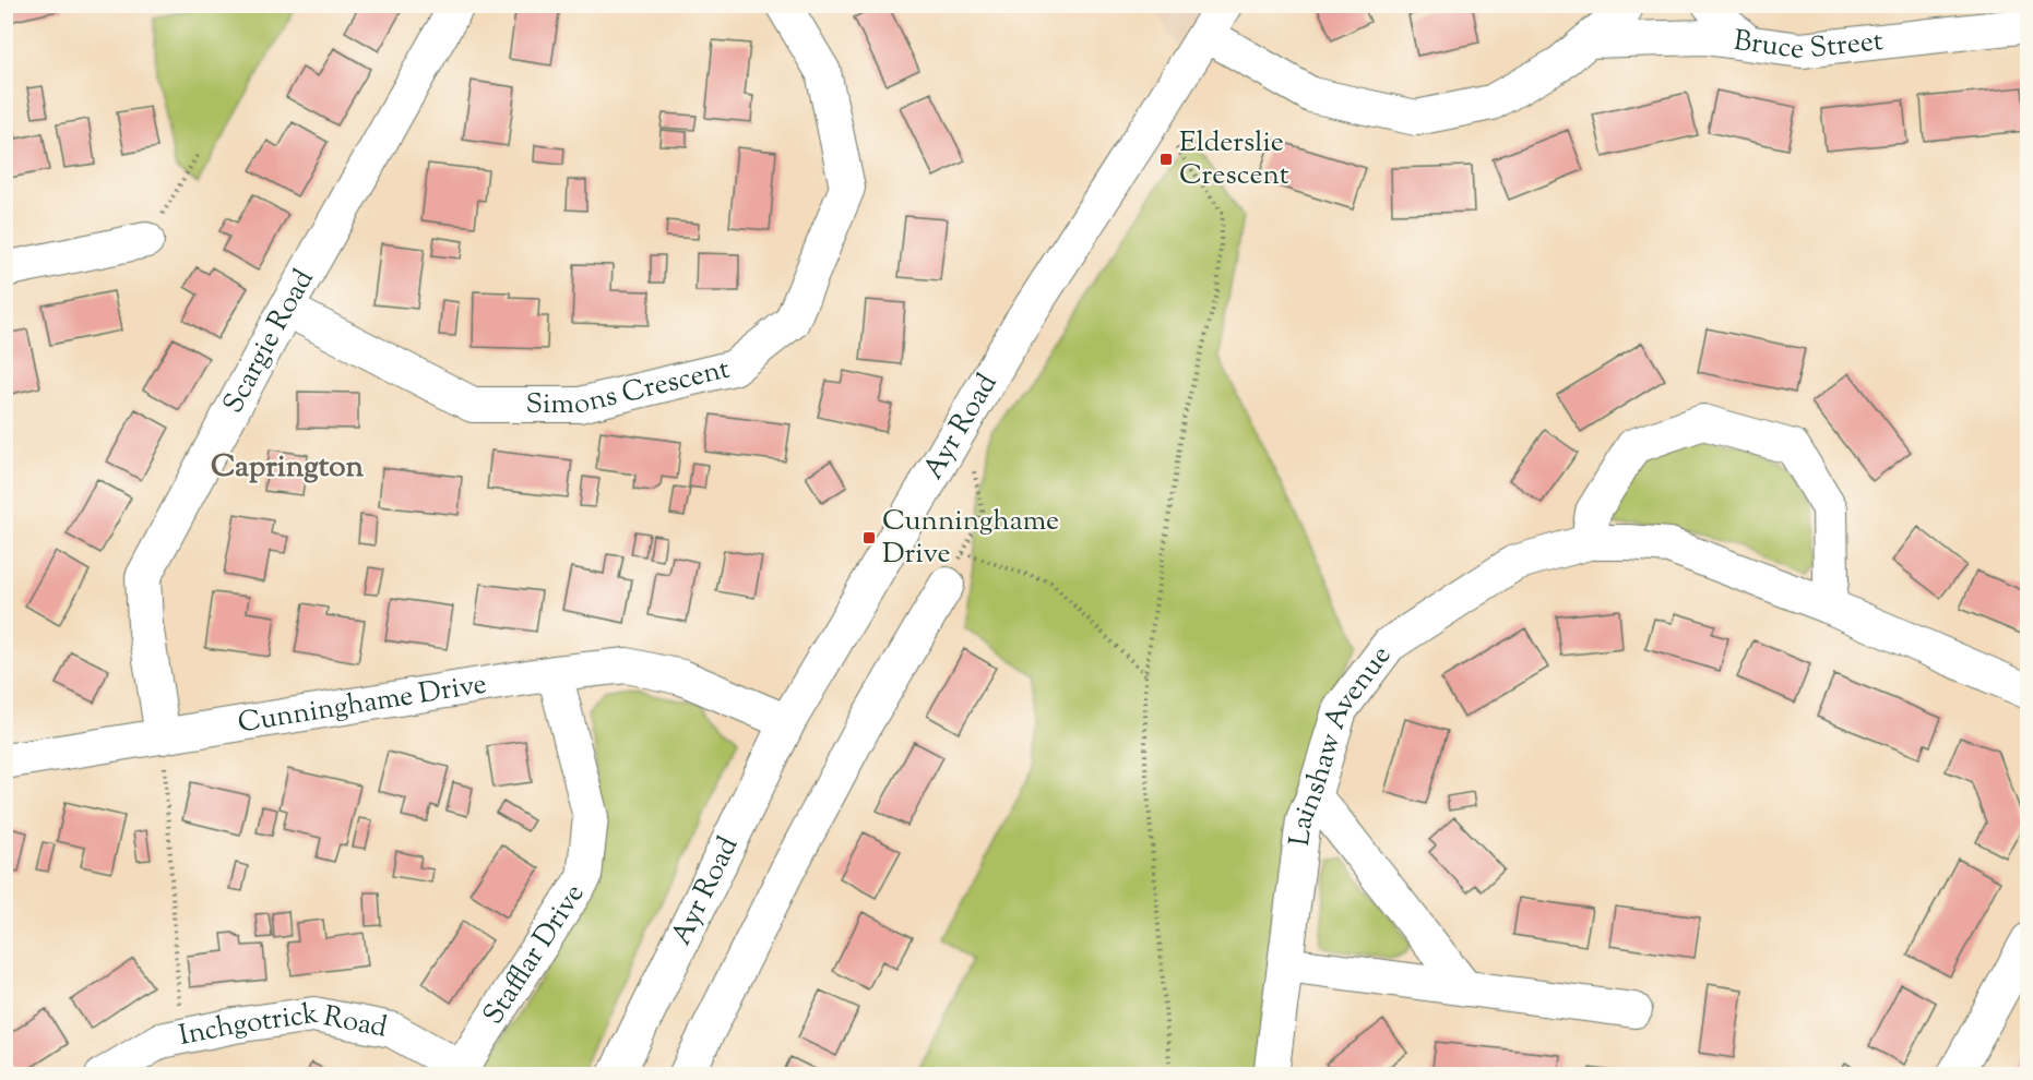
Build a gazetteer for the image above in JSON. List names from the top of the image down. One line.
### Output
{"streets":{"main road":["Ayr Road"],"street":["Bruce Street","Scargie Road","Simons Crescent","Cunninghame Drive","Lainshaw Avenue","Stafflar Drive","Inchgotrick Road"]},"crossings":[["Scargie Road","Simons Crescent"],["Scargie Road","Cunninghame Drive"],["Ayr Road","Cunninghame Drive"],["Cunninghame Drive","Stafflar Drive"],["Stafflar Drive","Inchgotrick Road"]],"districts":["Caprington"],"places":{"transit":["Elderslie Crescent","Cunninghame Drive"]}}
